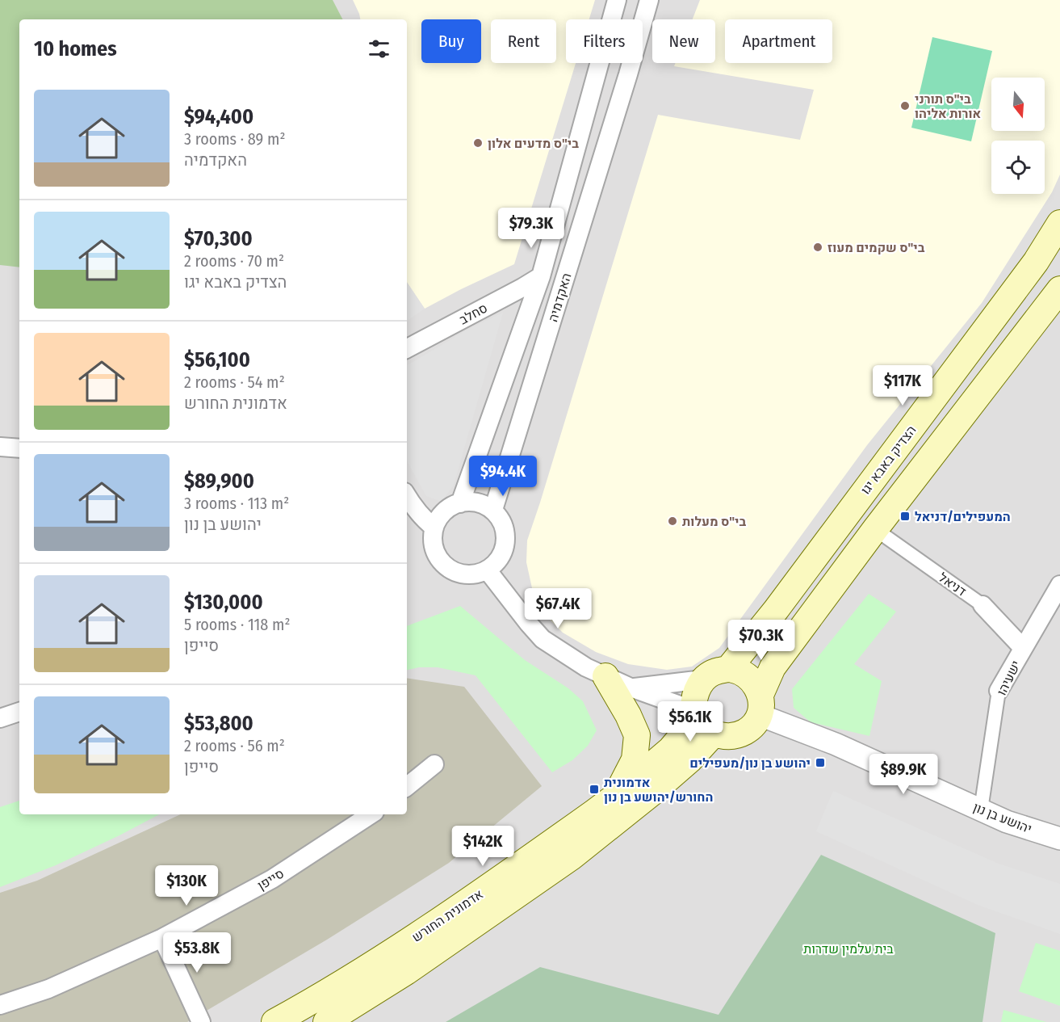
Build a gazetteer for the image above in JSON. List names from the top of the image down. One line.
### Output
{"streets":{"main road":["הצדיק באבא יגו","אדמונית החורש"],"street":["האקדמיה","סחלב","דניאל","ישעיהו","יהושע בן נון","סייפן"]},"crossings":[["האקדמיה","סחלב"],["הצדיק באבא יגו","יהושע בן נון"],["הצדיק באבא יגו","אדמונית החורש"],["דניאל","ישעיהו"],["ישעיהו","יהושע בן נון"],["יהושע בן נון","אדמונית החורש"]],"parks":["בית עלמין שדרות"],"places":{"other":["בי\"ס תורני אורות אליהו","בי\"ס מדעים אלון","בי\"ס שקמים מעוז","בי\"ס מעלות"],"transit":["המעפילים/דניאל","יהושע בן נון/מעפילים","אדמונית החורש/יהושע בן נון"]},"north":"bottom","page":{"chip":["Buy","Rent","Filters","New","Apartment"],"heading":"10 homes","list":[{"name":"$94,400","note":"3 rooms · 89 m² · האקדמיה"},{"name":"$70,300","note":"2 rooms · 70 m² · הצדיק באבא יגו"},{"name":"$56,100","note":"2 rooms · 54 m² · אדמונית החורש"},{"name":"$89,900","note":"3 rooms · 113 m² · יהושע בן נון"},{"name":"$130,000","note":"5 rooms · 118 m² · סייפן"},{"name":"$53,800","note":"2 rooms · 56 m² · סייפן"}],"price":["$79.3K","$117K","$94.4K","$67.4K","$70.3K","$56.1K","$89.9K","$142K","$130K","$53.8K"]}}
